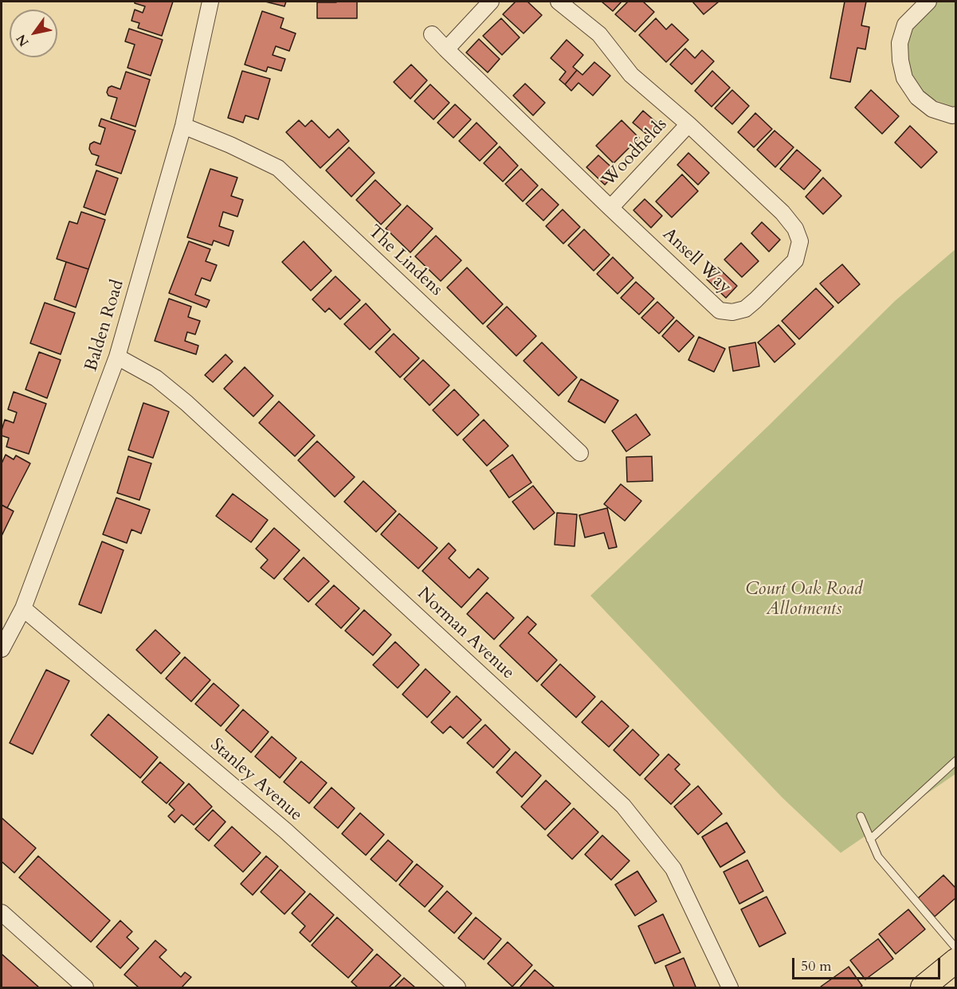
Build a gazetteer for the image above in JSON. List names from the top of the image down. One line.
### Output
{"streets":{"street":["Woodfields","The Lindens","Ansell Way","Balden Road","Norman Avenue","Stanley Avenue"]},"crossings":[["Woodfields","Ansell Way"],["The Lindens","Balden Road"],["Balden Road","Norman Avenue"],["Balden Road","Stanley Avenue"]],"parks":["Court Oak Road Allotments"],"scale_bar":"50 m","north":"bottom left"}
